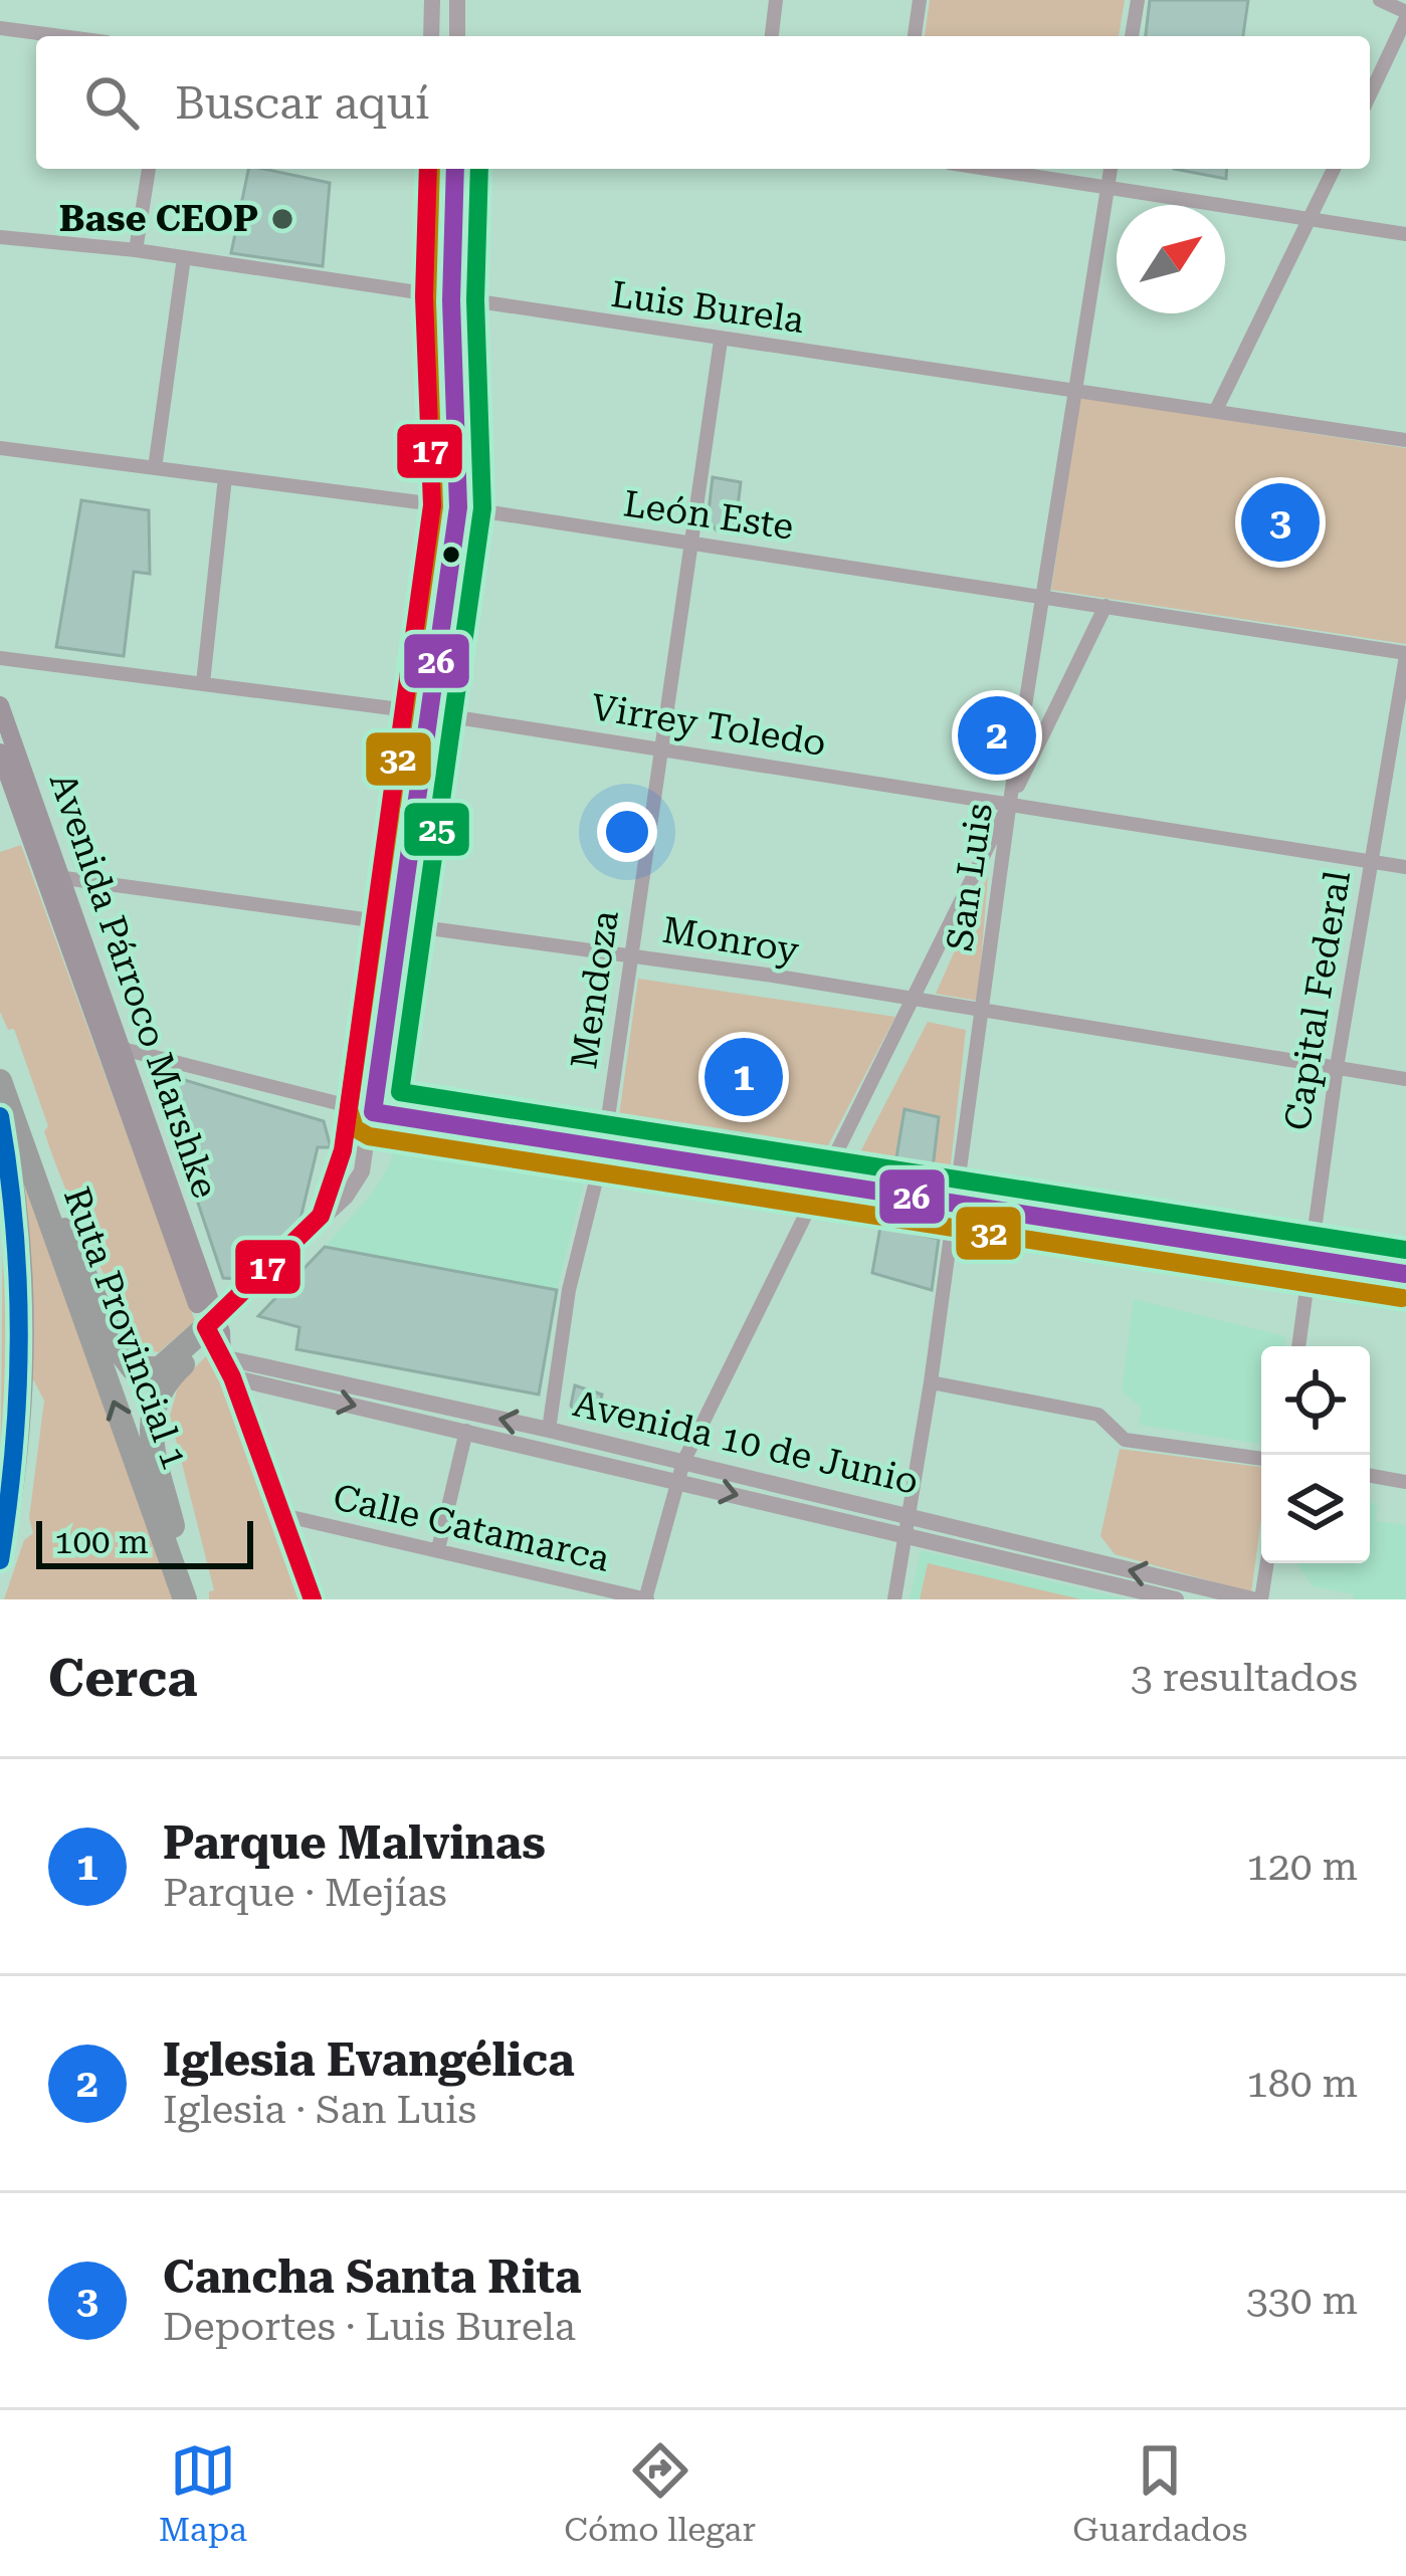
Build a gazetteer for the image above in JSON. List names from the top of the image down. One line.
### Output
{"streets":{"highway":["Ruta Provincial 1"],"main road":["Avenida Párroco Marshke"],"street":["Luis Burela","León Este","Virrey Toledo","San Luis","Monroy","Mendoza","Capital Federal","Avenida 10 de Junio","Calle Catamarca"]},"crossings":[["Luis Burela","San Luis"],["Luis Burela","Mendoza"],["León Este","San Luis"],["León Este","Mendoza"],["León Este","Capital Federal"],["Virrey Toledo","San Luis"],["Virrey Toledo","Mendoza"],["Virrey Toledo","Capital Federal"],["San Luis","Monroy"],["San Luis","Avenida 10 de Junio"],["Monroy","Avenida Párroco Marshke"],["Monroy","Mendoza"],["Monroy","Capital Federal"],["Avenida Párroco Marshke","Avenida 10 de Junio"],["Avenida Párroco Marshke","Calle Catamarca"],["Mendoza","Avenida 10 de Junio"]],"places":["Base CEOP"],"lines":["transit line 26","transit line 32","transit line 25","transit line 17","transit line 1"],"scale_bar":"100 m","north":"top right","page":{"search":"Buscar aquí","pins":["3","2","1"],"scale":"100 m","heading":["Cerca","3 resultados"],"list":[{"mark":"1","name":"Parque Malvinas","note":"Parque · Mejías","value":"120 m"},{"mark":"2","name":"Iglesia Evangélica","note":"Iglesia · San Luis","value":"180 m"},{"mark":"3","name":"Cancha Santa Rita","note":"Deportes · Luis Burela","value":"330 m"}],"nav":["Mapa","Cómo llegar","Guardados"]}}
